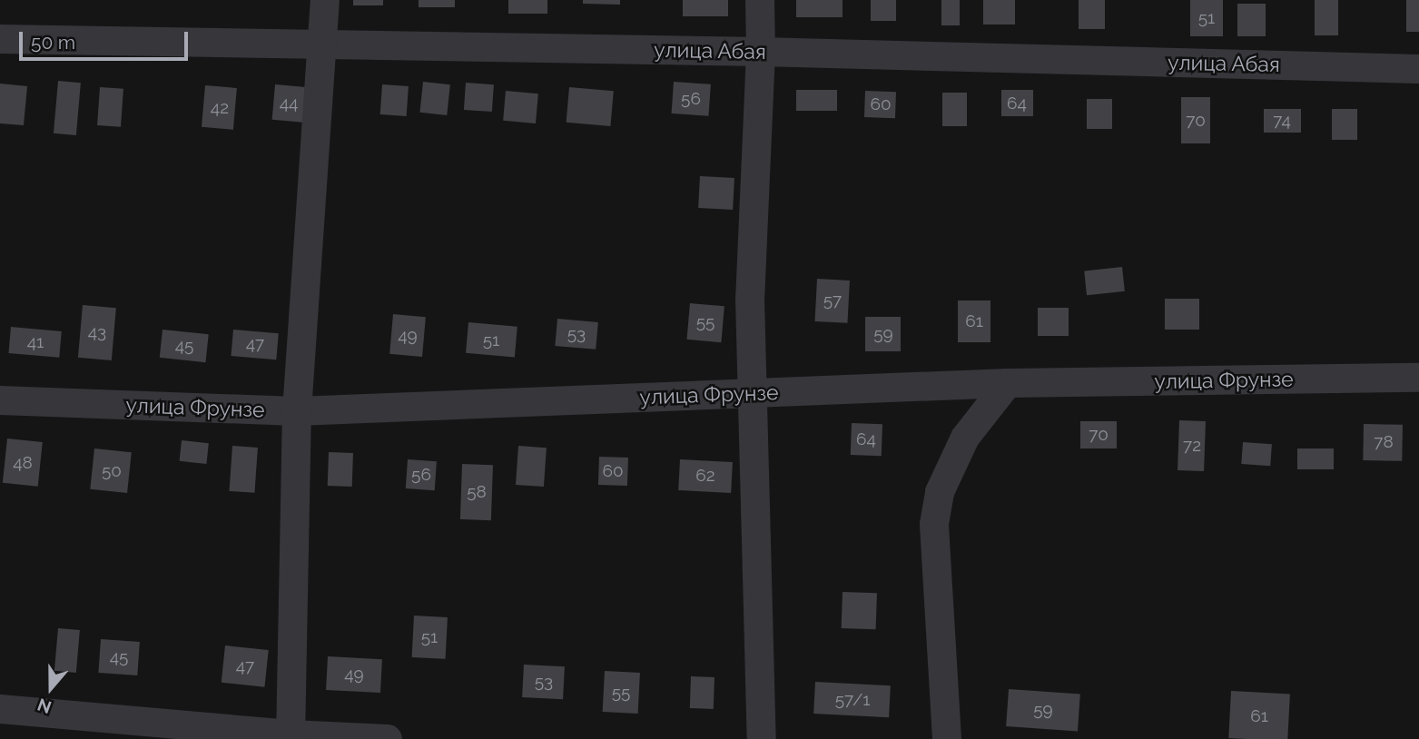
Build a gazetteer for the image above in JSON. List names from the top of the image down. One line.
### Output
{"streets":{"street":["улица Абая","улица Фрунзе"]},"house_numbers":["51","56","44","64","60","42","70","74","57","61","55","43","53","59","49","51","41","47","45","70","64","78","72","48","50","60","56","62","58","51","45","47","49","53","55","57/1","59","61"],"scale_bar":"50 m","north":"bottom"}
